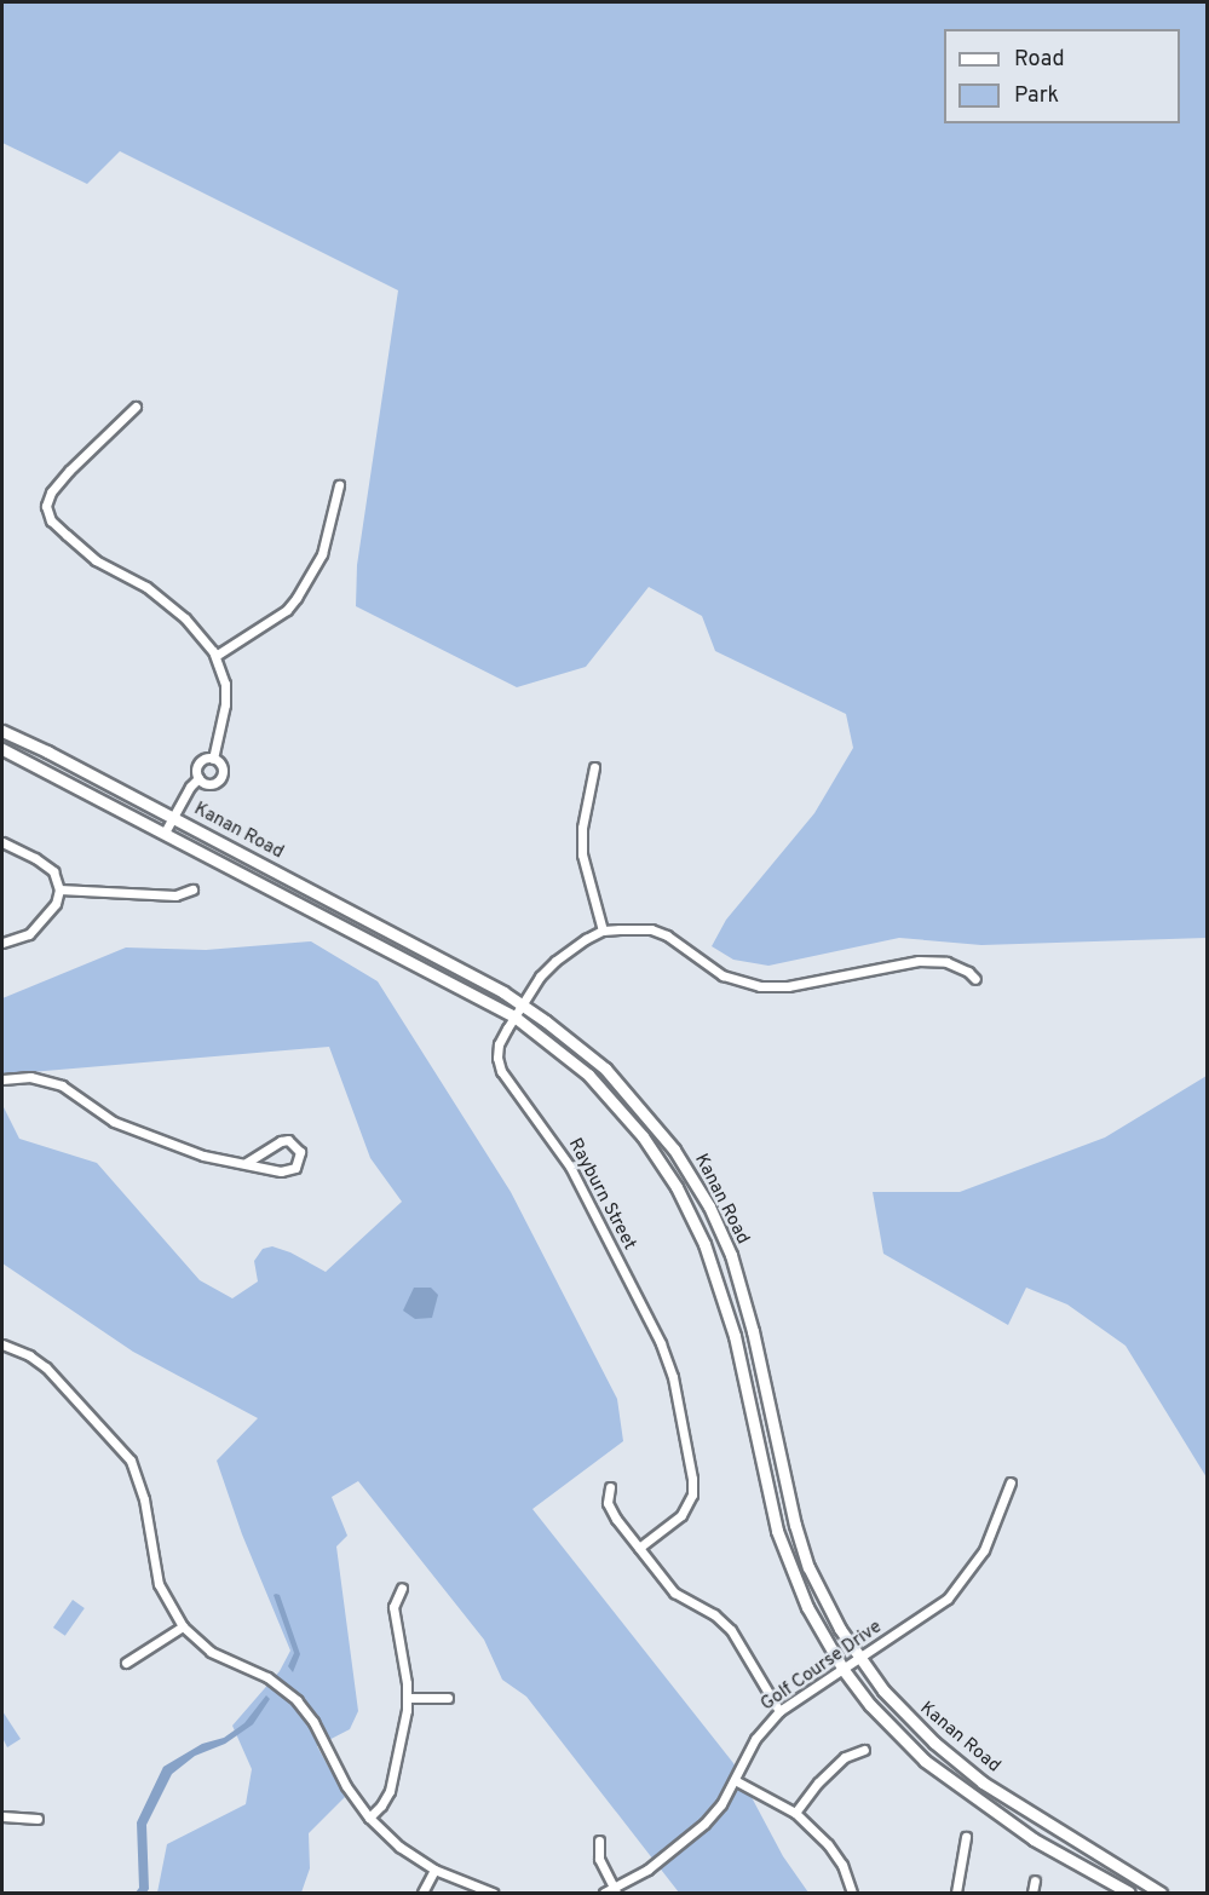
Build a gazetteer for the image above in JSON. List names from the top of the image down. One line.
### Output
{"streets":{"main road":["Kanan Road"],"street":["Rayburn Street","Golf Course Drive"]},"crossings":[["Kanan Road","Rayburn Street"],["Kanan Road","Golf Course Drive"]],"legend":["Road","Park"]}
